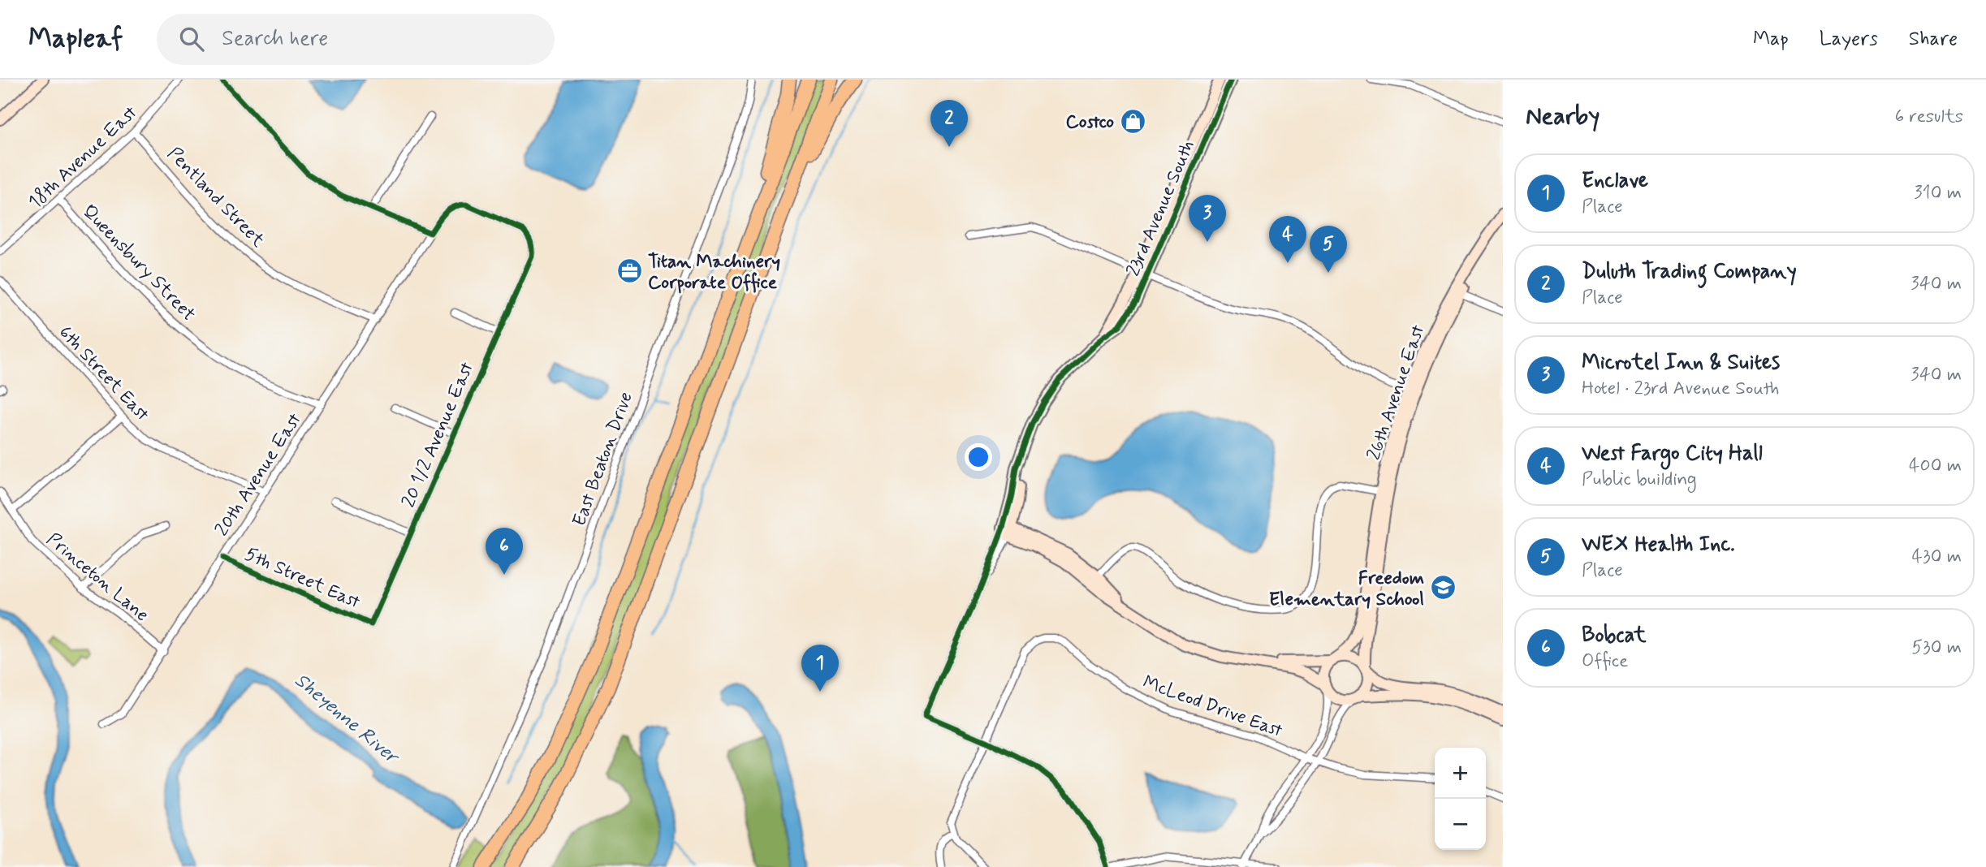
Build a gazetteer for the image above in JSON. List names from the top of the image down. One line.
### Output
{"streets":{"street":["18th Avenue East","Pentland Street","23rd Avenue South","Queensbury Street","6th Street East","26th Avenue East","20 1/2 Avenue East","East Beaton Drive","20th Avenue East","Princeton Lane","5th Street East","McLeod Drive East"]},"crossings":[["18th Avenue East","Pentland Street"],["18th Avenue East","Queensbury Street"],["Pentland Street","20th Avenue East"],["Queensbury Street","20th Avenue East"],["6th Street East","20th Avenue East"],["20 1/2 Avenue East","20th Avenue East"],["20 1/2 Avenue East","5th Street East"],["20th Avenue East","Princeton Lane"],["20th Avenue East","5th Street East"]],"water":["Sheyenne River"],"places":{"shop":["Costco"],"office":["Titan Machinery Corporate Office"],"school or university":["Freedom Elementary School"]},"page":{"header":"Mapleaf","search":"Search here","nav":["Map","Layers","Share"],"heading":["Nearby","6 results"],"pins":["2","3","4","5","6","1"],"list":[{"mark":"1","name":"Enclave","note":"Place","value":"310 m"},{"mark":"2","name":"Duluth Trading Company","note":"Place","value":"340 m"},{"mark":"3","name":"Microtel Inn & Suites","note":"Hotel · 23rd Avenue South","value":"340 m"},{"mark":"4","name":"West Fargo City Hall","note":"Public building","value":"400 m"},{"mark":"5","name":"WEX Health Inc.","note":"Place","value":"430 m"},{"mark":"6","name":"Bobcat","note":"Office","value":"530 m"}],"map_buttons":["+","−"]}}
